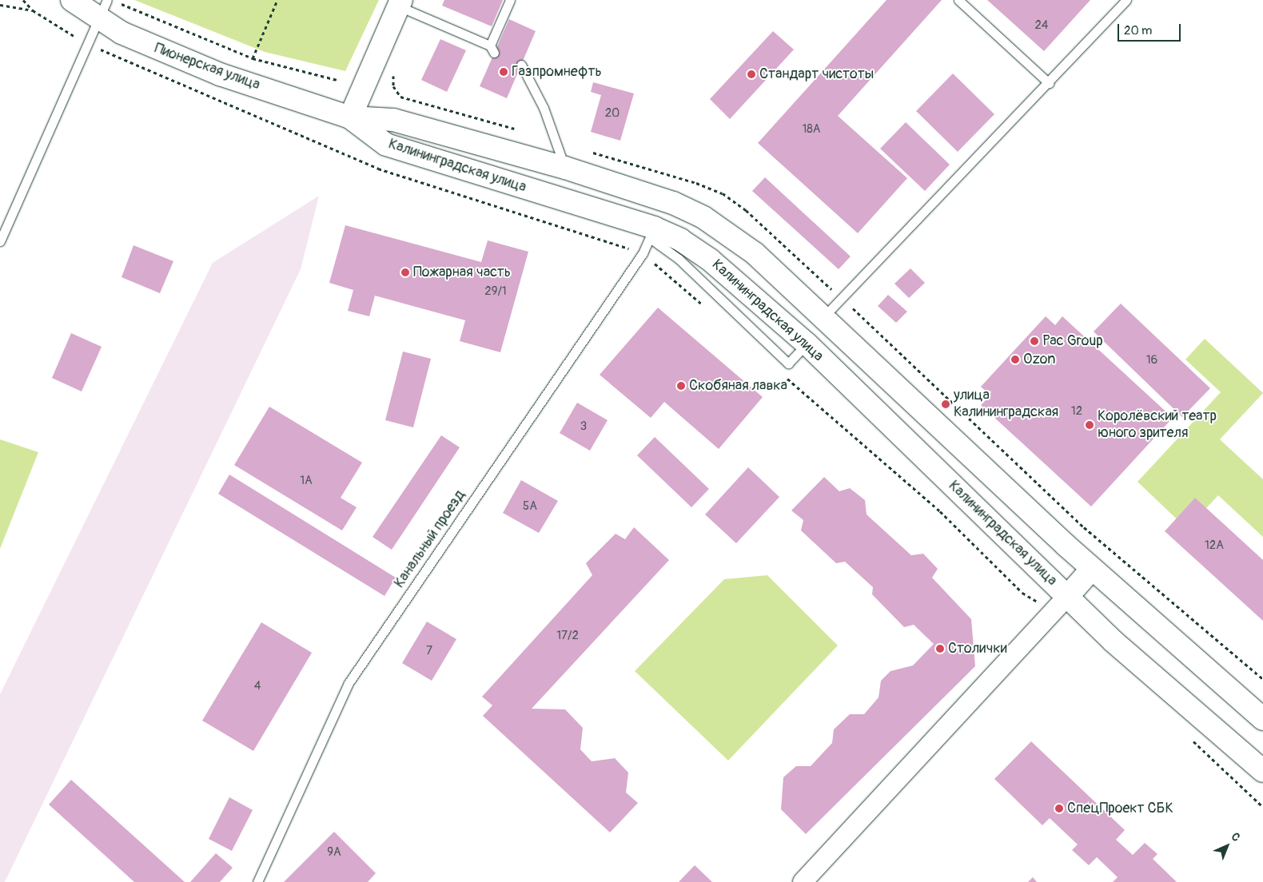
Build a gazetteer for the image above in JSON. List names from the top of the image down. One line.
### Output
{"streets":{"main road":["Пионерская улица","Калининградская улица"],"lane":["Канальный проезд"]},"crossings":[["Пионерская улица","Калининградская улица"],["Калининградская улица","Канальный проезд"]],"places":["Газпромнефть","Стандарт чистоты","Пожарная часть","Pac Group","Ozon","Скобяная лавка","улица Калининградская","Королёвский театр юного зрителя","Столички","СпецПроект СБК"],"house_numbers":["24","20","18А","29/1","16","12","3","1А","5А","12А","17/2","7","4","9А"],"scale_bar":"20 m","north":"top right"}
